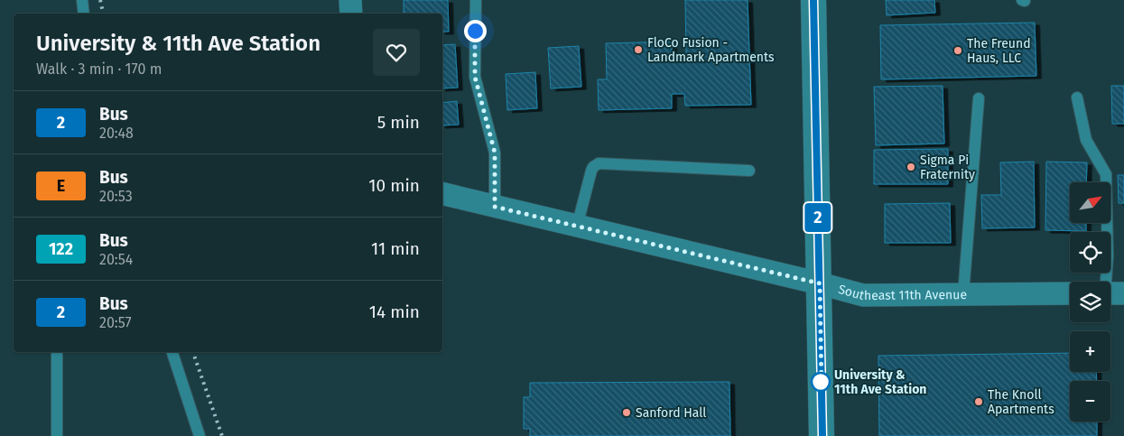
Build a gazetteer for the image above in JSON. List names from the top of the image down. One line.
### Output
{"streets":{"street":["Southeast 11th Avenue"]},"places":["FloCo Fusion - Landmark Apartments","The Freund Haus, LLC","Sigma Pi Fraternity","University & 11th Ave Station","The Knoll Apartments","Sanford Hall"],"lines":["bus line 2"],"north":"top right","page":{"on_map":"2","heading":["University & 11th Ave Station","Walk · 3 min · 170 m"],"list":[{"mark":"2","name":"Bus","note":"20:48","value":"5 min"},{"mark":"E","name":"Bus","note":"20:53","value":"10 min"},{"mark":"122","name":"Bus","note":"20:54","value":"11 min"},{"mark":"2","name":"Bus","note":"20:57","value":"14 min"}],"map_buttons":["+","−"]}}
